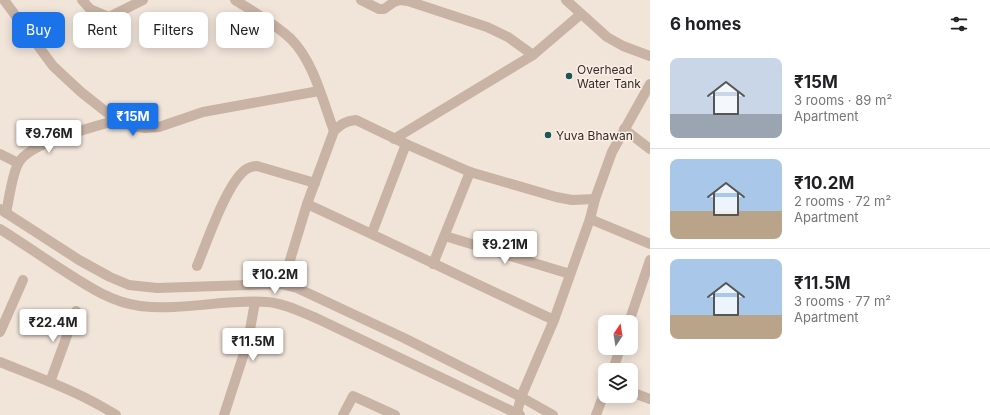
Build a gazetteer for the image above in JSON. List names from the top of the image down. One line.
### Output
{"places":["Overhead Water Tank","Yuva Bhawan"],"north":"top","page":{"heading":"6 homes","chip":["Buy","Rent","Filters","New"],"list":[{"name":"₹15M","note":"3 rooms · 89 m² · Apartment"},{"name":"₹10.2M","note":"2 rooms · 72 m² · Apartment"},{"name":"₹11.5M","note":"3 rooms · 77 m² · Apartment"}],"price":["₹15M","₹9.76M","₹9.21M","₹10.2M","₹22.4M","₹11.5M"]}}
